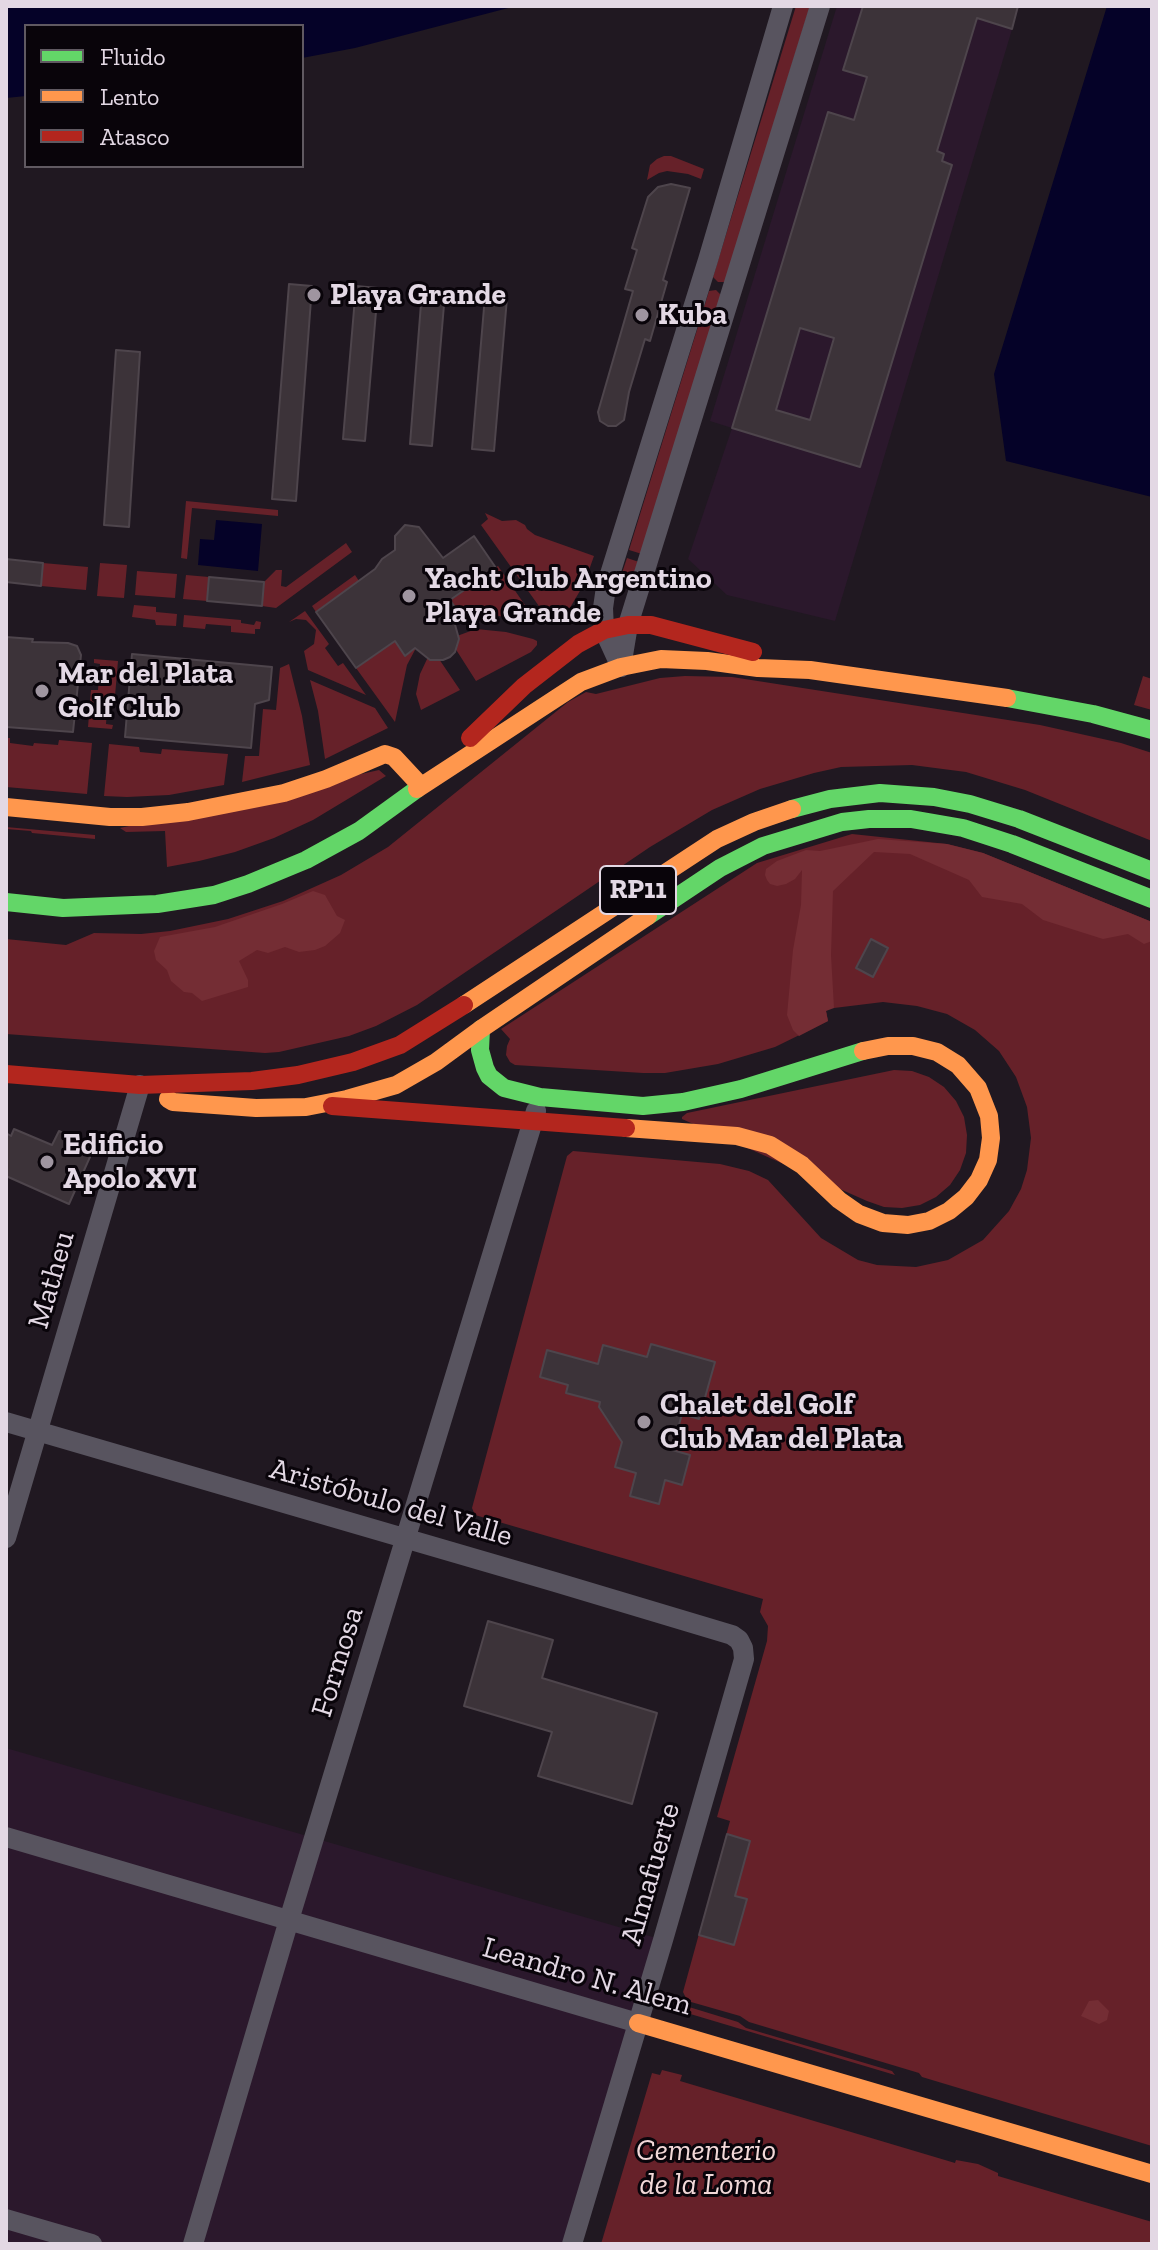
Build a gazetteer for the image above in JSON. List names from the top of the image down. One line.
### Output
{"streets":{"main road":["RP11","Leandro N. Alem"],"street":["Matheu","Aristóbulo del Valle","Formosa","Almafuerte"]},"crossings":[["RP11","Matheu"],["Matheu","Aristóbulo del Valle"],["Aristóbulo del Valle","Formosa"],["Aristóbulo del Valle","Almafuerte"],["Formosa","Leandro N. Alem"],["Almafuerte","Leandro N. Alem"]],"parks":["Cementerio de la Loma"],"places":["Playa Grande","Kuba","Yacht Club Argentino Playa Grande","Mar del Plata Golf Club","Edificio Apolo XVI","Chalet del Golf Club Mar del Plata"],"legend":["Fluido","Lento","Atasco"]}
